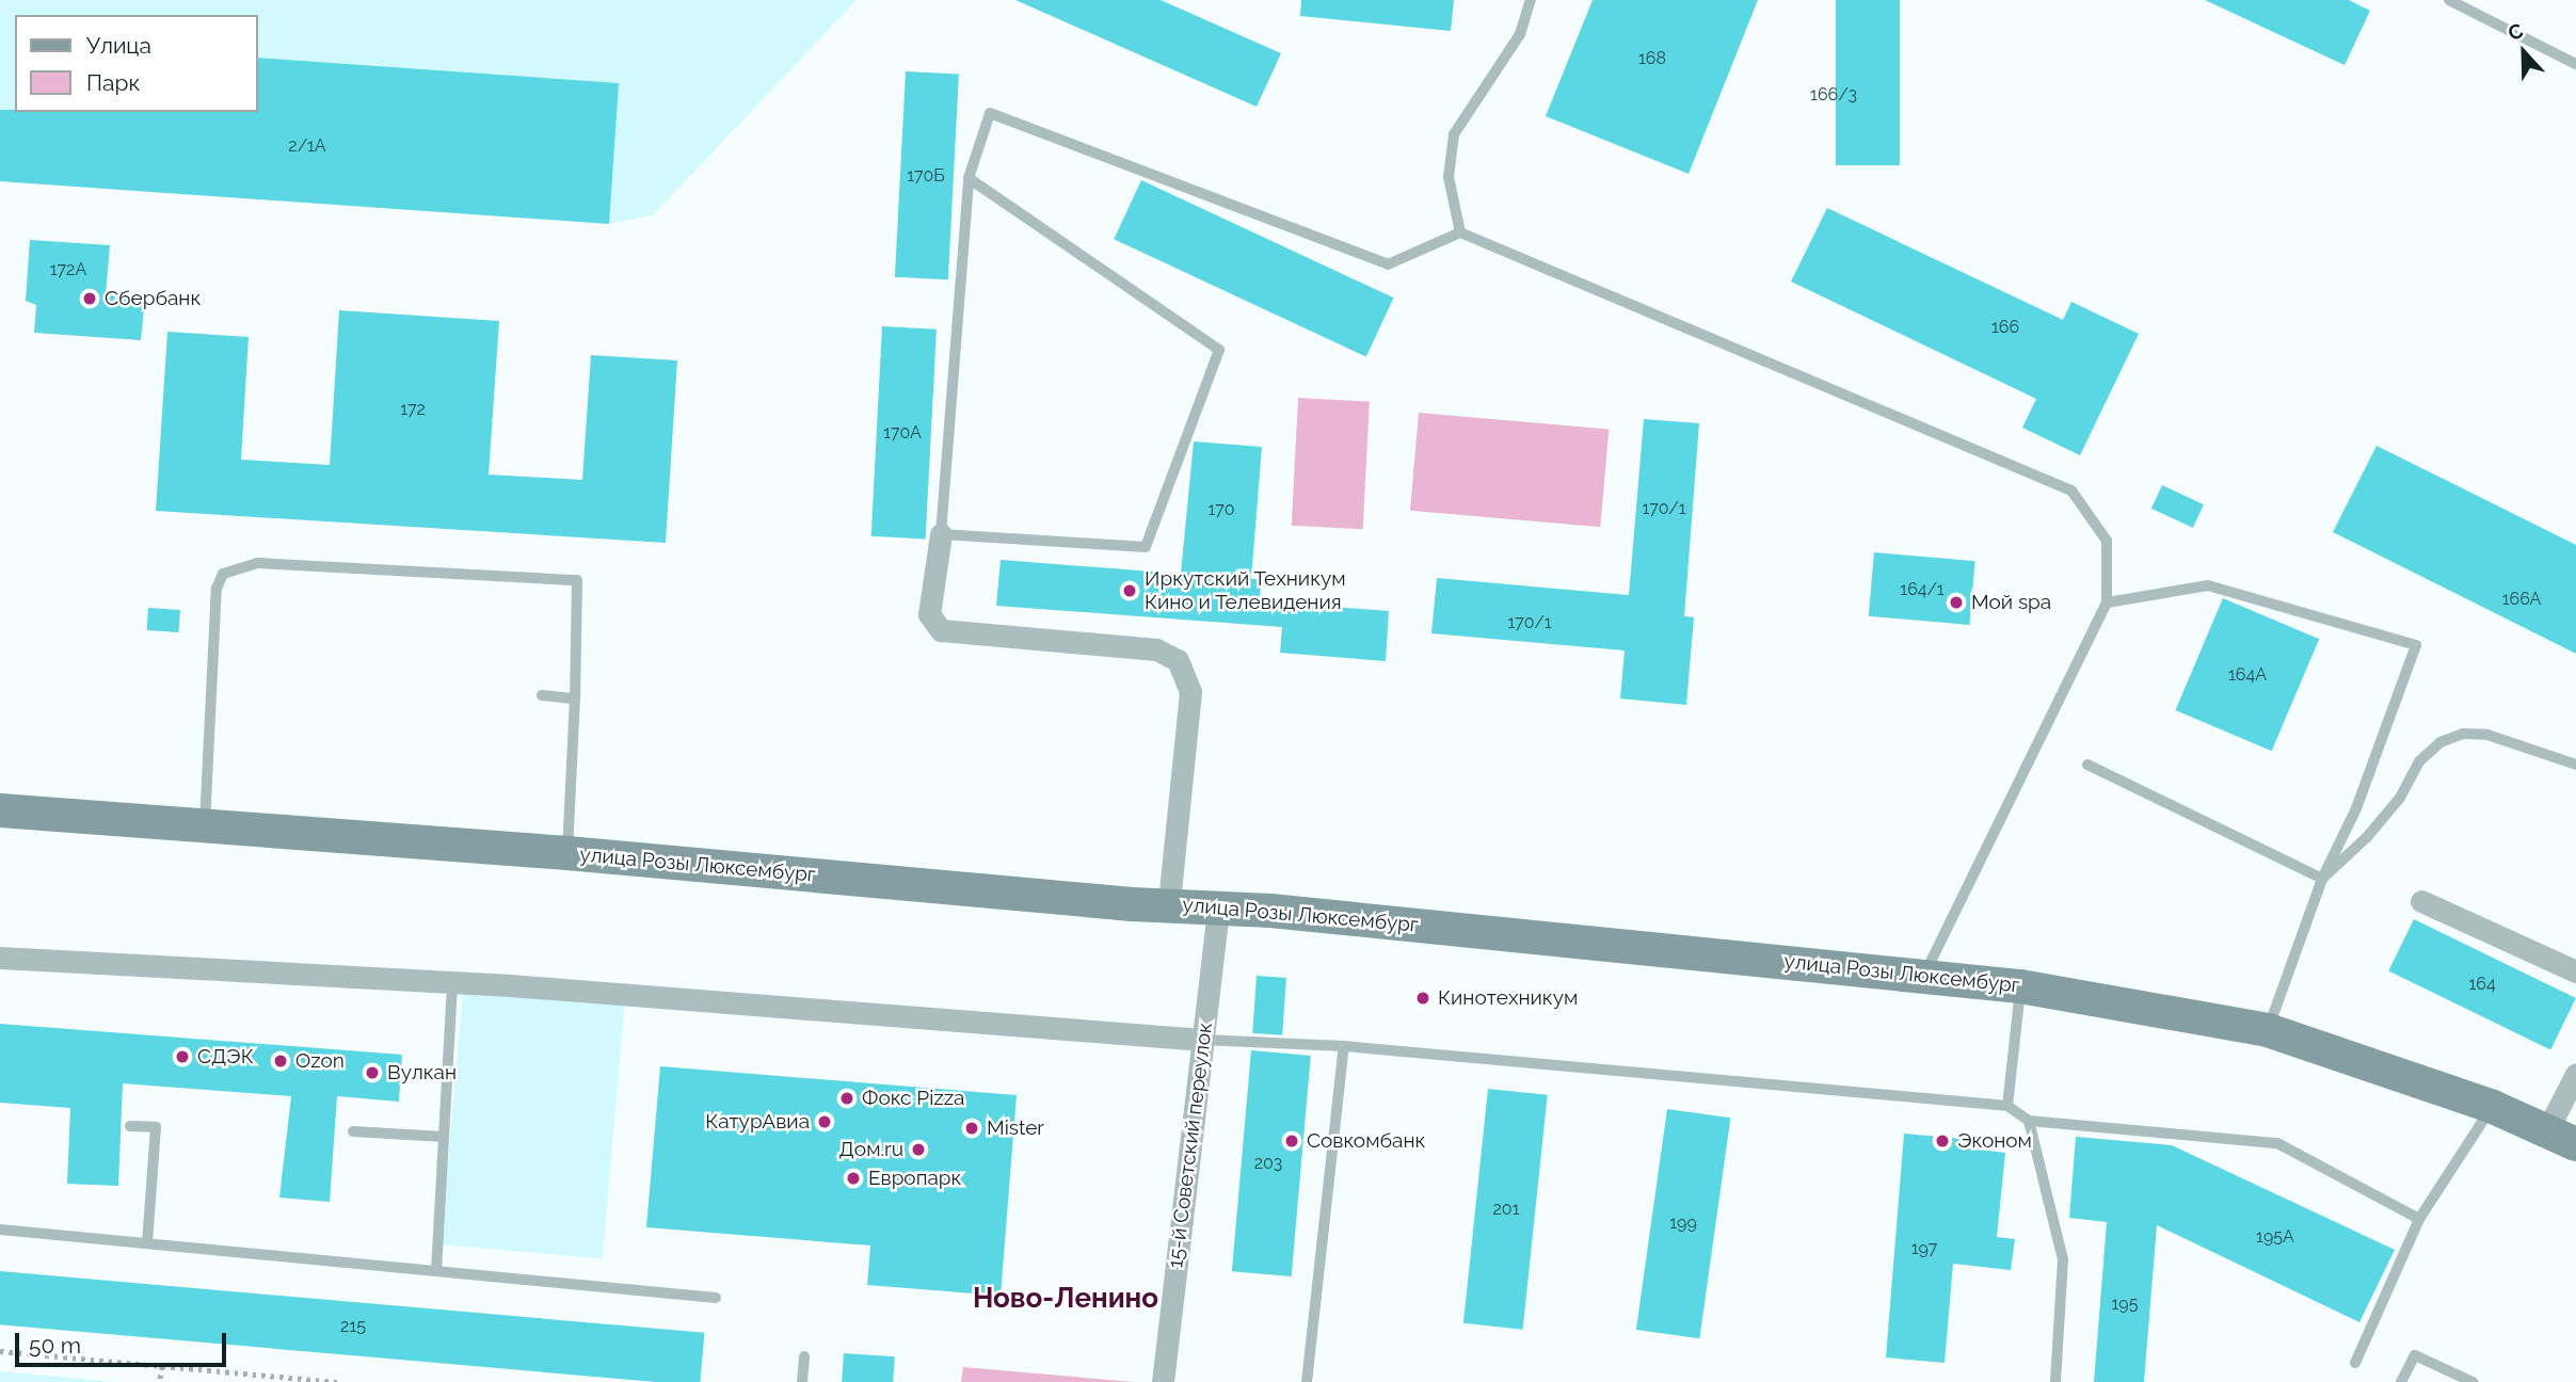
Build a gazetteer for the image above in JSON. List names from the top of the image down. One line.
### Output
{"streets":{"main road":["улица Розы Люксембург"],"street":["15-й Советский переулок"]},"crossings":[["улица Розы Люксембург","15-й Советский переулок"]],"districts":["Ново-Ленино"],"places":["Сбербанк","Иркутский Техникум Кино и Телевидения","Мой spa","Кинотехникум","СДЭК","Ozon","Вулкан","Фокс Pizza","КатурАвиа","Mister","Совкомбанк","Эконом","Дом.ru","Европарк"],"house_numbers":["168","166/3","2/1А","170Б","172А","166","172","170А","170/1","170","164/1","166А","170/1","164А","164","203","201","199","195А","197","195","215"],"legend":["Улица","Парк"],"scale_bar":"50 m","north":"top"}
